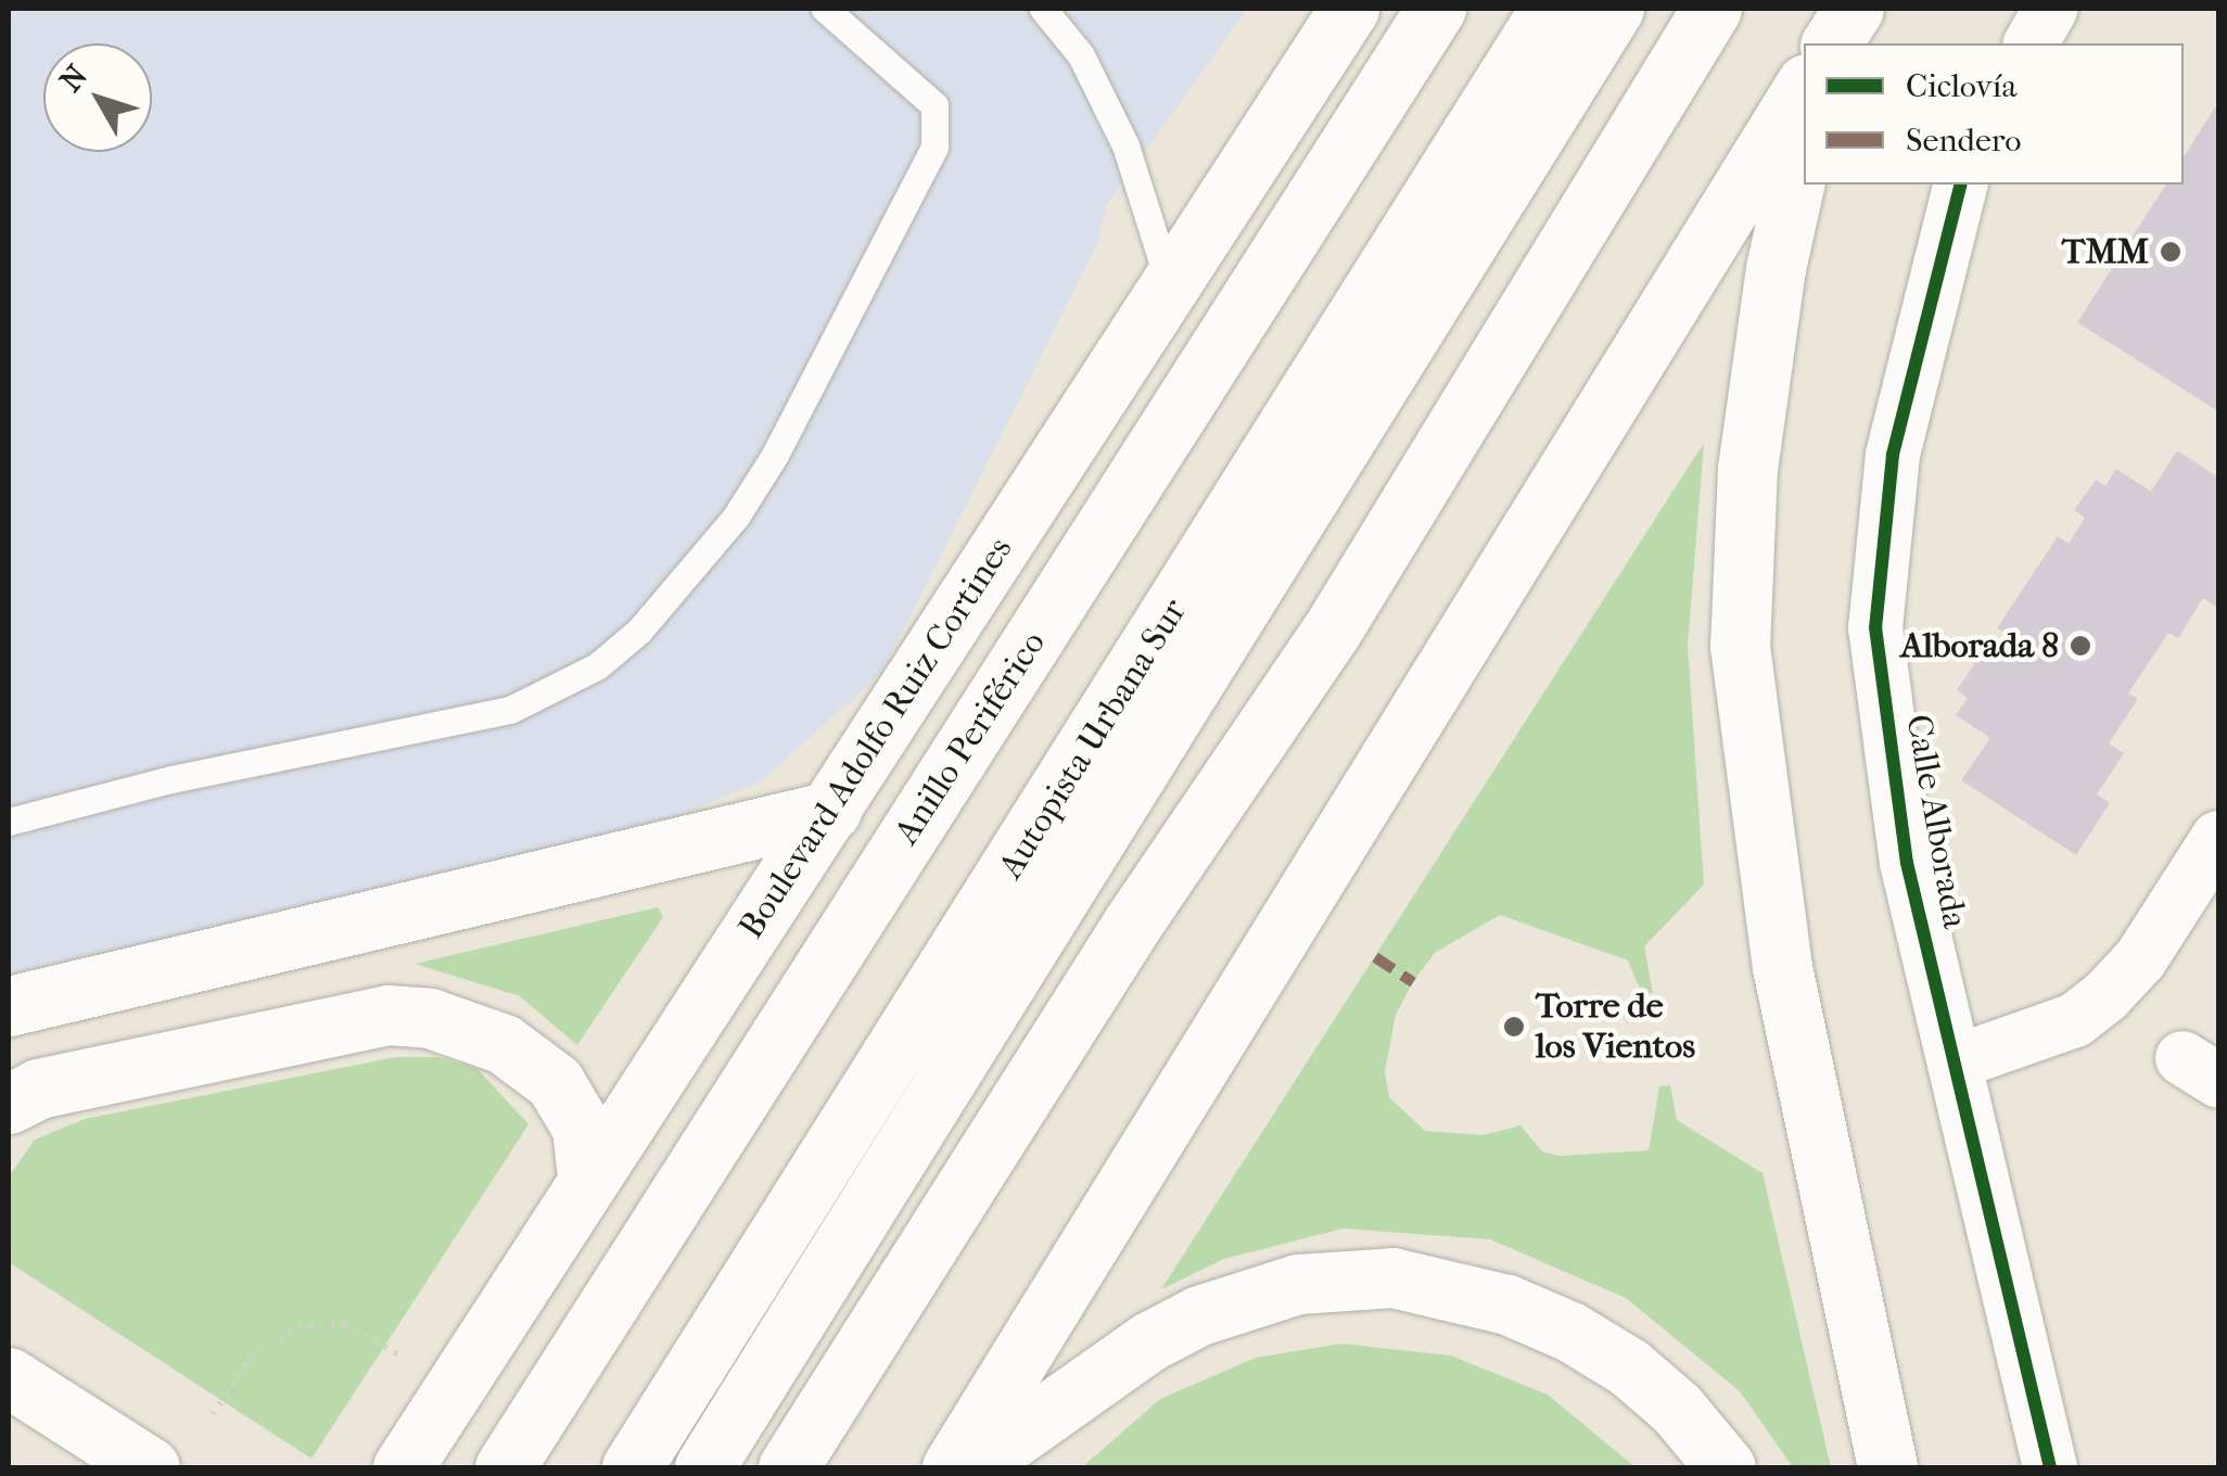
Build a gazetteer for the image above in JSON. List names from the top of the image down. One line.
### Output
{"streets":{"main road":["Boulevard Adolfo Ruiz Cortines","Anillo Periférico","Autopista Urbana Sur"],"street":["Calle Alborada"]},"places":["TMM","Alborada 8","Torre de los Vientos"],"legend":["Ciclovía","Sendero"],"north":"top left"}
